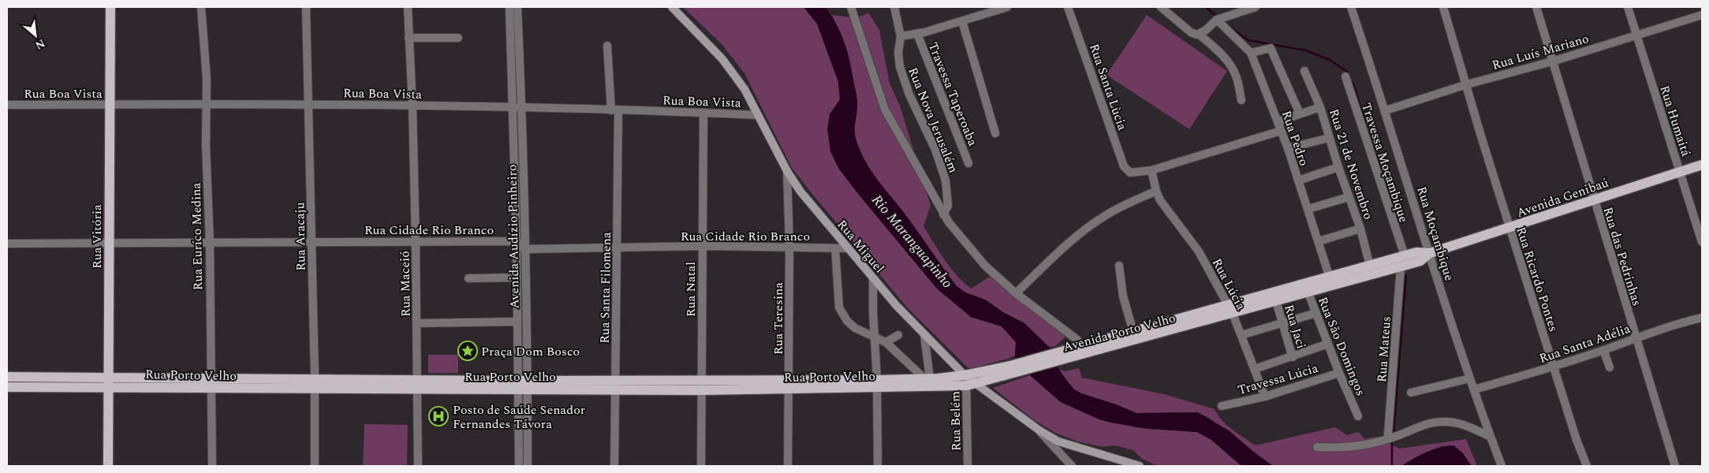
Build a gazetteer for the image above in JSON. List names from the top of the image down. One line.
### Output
{"streets":{"main road":["Avenida Genibaú","Rua Vitória","Rua Miguel","Avenida Porto Velho","Rua Porto Velho"],"street":["Rua Luís Mariano","Rua Santa Lùcia","Rua Boa Vista","Travessa Taperoaba","Rua Nova Jerusalém","Rua Humaitá","Rua Pedro","Travessa Moçambique","Rua 21 de Novembro","Rua Cidade Rio Branco","Rua Moçambique","Rua Euríco Medina","Rua Aracaju","Avenida Audízio Pinheiro","Rua das Pedrinhas","Rua Ricardo Pontes","Rua Maceió","Rua Lúcia","Rua Santa Filomena","Rua Natal","Rua Teresina","Rua Jaci","Rua Santa Adélia","Rua São Domingos","Rua Mateus","Travessa Lúcia","Rua Belém"]},"crossings":[["Rua Luís Mariano","Rua Humaitá"],["Rua Luís Mariano","Rua Moçambique"],["Rua Luís Mariano","Rua das Pedrinhas"],["Rua Luís Mariano","Rua Ricardo Pontes"],["Rua Boa Vista","Rua Vitória"],["Rua Boa Vista","Rua Euríco Medina"],["Rua Boa Vista","Rua Aracaju"],["Rua Boa Vista","Avenida Audízio Pinheiro"],["Rua Boa Vista","Rua Miguel"],["Rua Boa Vista","Rua Maceió"],["Rua Boa Vista","Rua Santa Filomena"],["Rua Boa Vista","Rua Natal"],["Rua Humaitá","Avenida Genibaú"],["Rua Pedro","Avenida Genibaú"],["Travessa Moçambique","Avenida Genibaú"],["Rua 21 de Novembro","Avenida Genibaú"],["Avenida Genibaú","Rua Moçambique"],["Avenida Genibaú","Rua das Pedrinhas"],["Avenida Genibaú","Rua Ricardo Pontes"],["Avenida Genibaú","Rua Lúcia"],["Avenida Genibaú","Rua Jaci"],["Avenida Genibaú","Avenida Porto Velho"],["Avenida Genibaú","Rua São Domingos"],["Avenida Genibaú","Rua Mateus"],["Rua Cidade Rio Branco","Rua Vitória"],["Rua Cidade Rio Branco","Rua Euríco Medina"],["Rua Cidade Rio Branco","Rua Aracaju"],["Rua Cidade Rio Branco","Avenida Audízio Pinheiro"],["Rua Cidade Rio Branco","Rua Miguel"],["Rua Cidade Rio Branco","Rua Maceió"],["Rua Cidade Rio Branco","Rua Santa Filomena"],["Rua Cidade Rio Branco","Rua Natal"],["Rua Cidade Rio Branco","Rua Teresina"],["Rua Moçambique","Rua Santa Adélia"],["Rua Vitória","Rua Porto Velho"],["Rua Euríco Medina","Rua Porto Velho"],["Rua Aracaju","Rua Porto Velho"],["Avenida Audízio Pinheiro","Rua Porto Velho"],["Rua Miguel","Rua Teresina"],["Rua Miguel","Rua Porto Velho"],["Rua Miguel","Rua Belém"],["Rua das Pedrinhas","Rua Santa Adélia"],["Rua Ricardo Pontes","Rua Santa Adélia"],["Rua Maceió","Rua Porto Velho"],["Rua Lúcia","Avenida Porto Velho"],["Rua Lúcia","Travessa Lúcia"],["Rua Santa Filomena","Rua Porto Velho"],["Rua Natal","Rua Porto Velho"],["Rua Teresina","Rua Porto Velho"],["Avenida Porto Velho","Rua Porto Velho"],["Rua São Domingos","Travessa Lúcia"],["Rua Porto Velho","Rua Belém"]],"water":["Rio Maranguapinho"],"places":{"place":["Praça Dom Bosco"],"hospital":["Posto de Saúde Senador Fernandes Távora"]},"north":"bottom right"}
